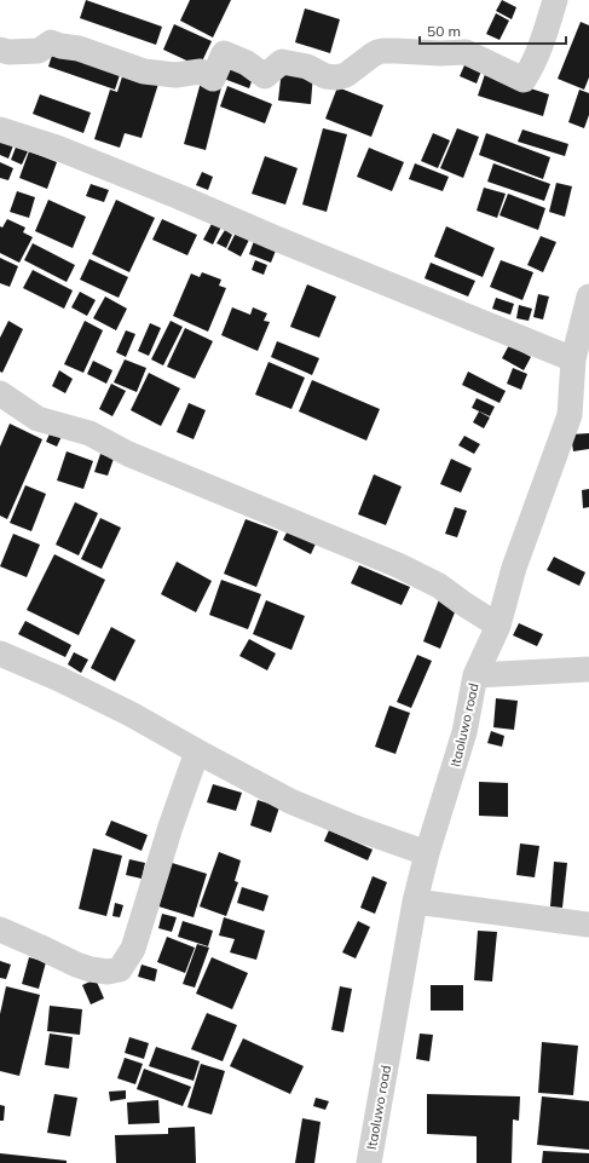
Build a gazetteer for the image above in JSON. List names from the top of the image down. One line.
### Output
{"streets":{"street":["Itaoluwo road"]},"scale_bar":"50 m"}
